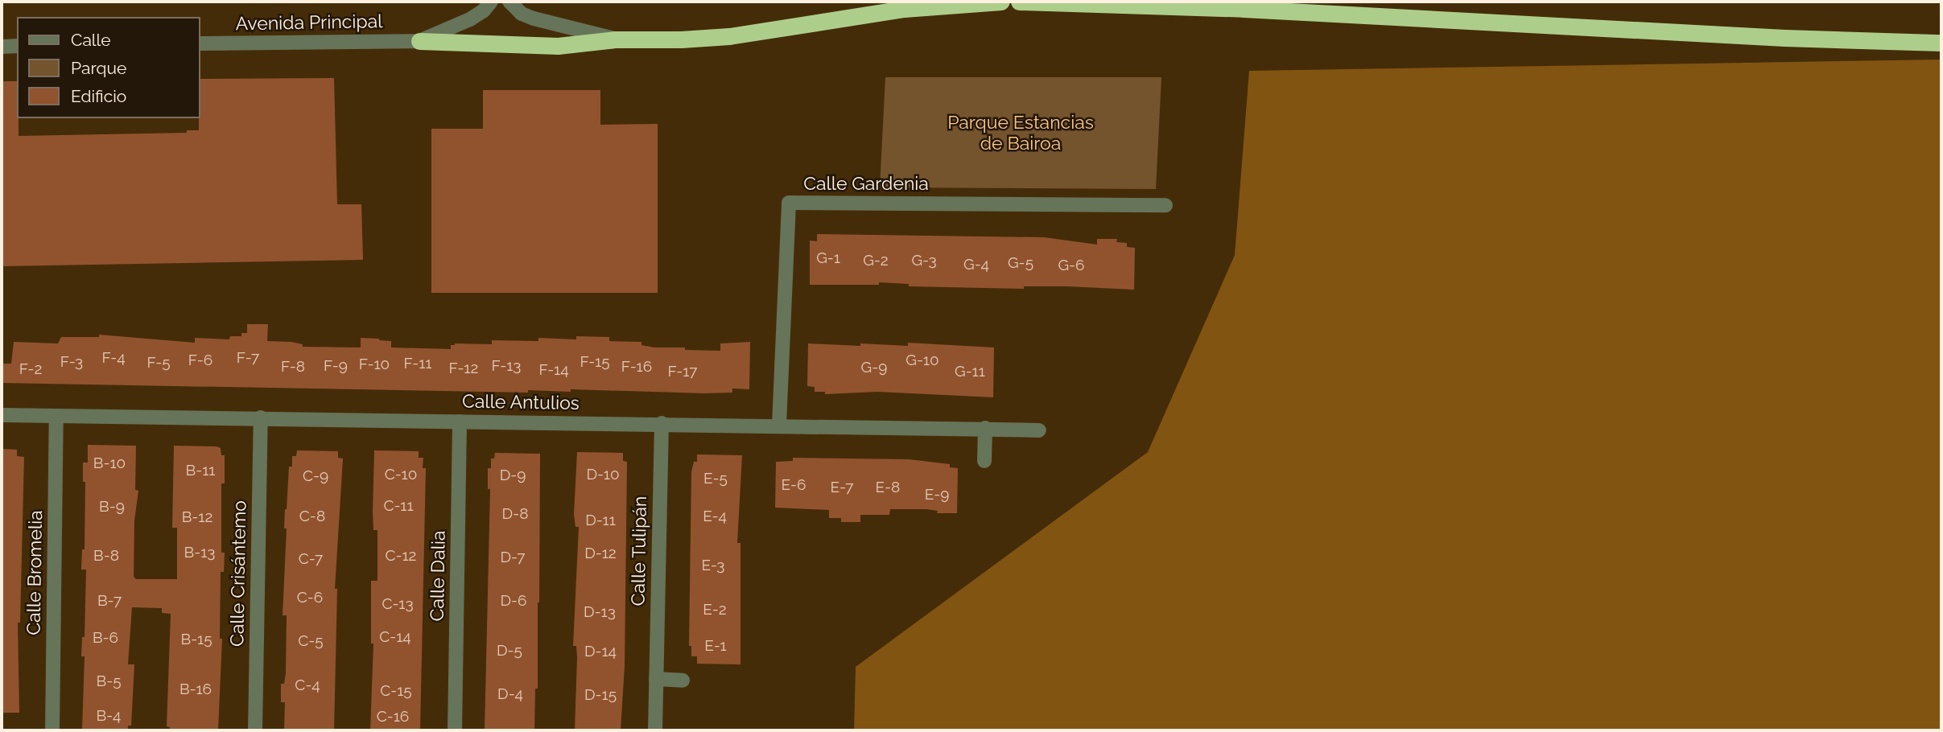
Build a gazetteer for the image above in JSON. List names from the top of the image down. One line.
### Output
{"streets":{"street":["Avenida Principal","Calle Gardenia","Calle Antulios","Calle Tulipán","Calle Bromelia","Calle Crisántemo","Calle Dalia"]},"crossings":[["Calle Gardenia","Calle Antulios"],["Calle Antulios","Calle Tulipán"],["Calle Antulios","Calle Bromelia"],["Calle Antulios","Calle Crisántemo"],["Calle Antulios","Calle Dalia"]],"parks":["Parque Estancias de Bairoa"],"house_numbers":["G-1","G-2","G-3","G-5","G-4","G-6","F-4","F-7","F-6","G-10","F-3","F-15","F-5","F-11","F-10","F-9","F-13","F-8","F-16","G-9","F-12","F-2","F-14","F-17","G-11","B-10","B-11","C-10","D-10","D-9","C-9","E-5","E-6","E-7","E-8","E-9","C-11","B-9","D-8","C-8","E-4","B-12","D-11","B-13","D-12","B-8","C-12","D-7","C-7","E-3","C-6","B-7","D-6","C-13","E-2","D-13","C-14","B-6","B-15","C-5","E-1","D-5","D-14","B-5","C-4","B-16","C-15","D-4","D-15","B-4","C-16"],"legend":["Calle","Parque","Edificio"]}
